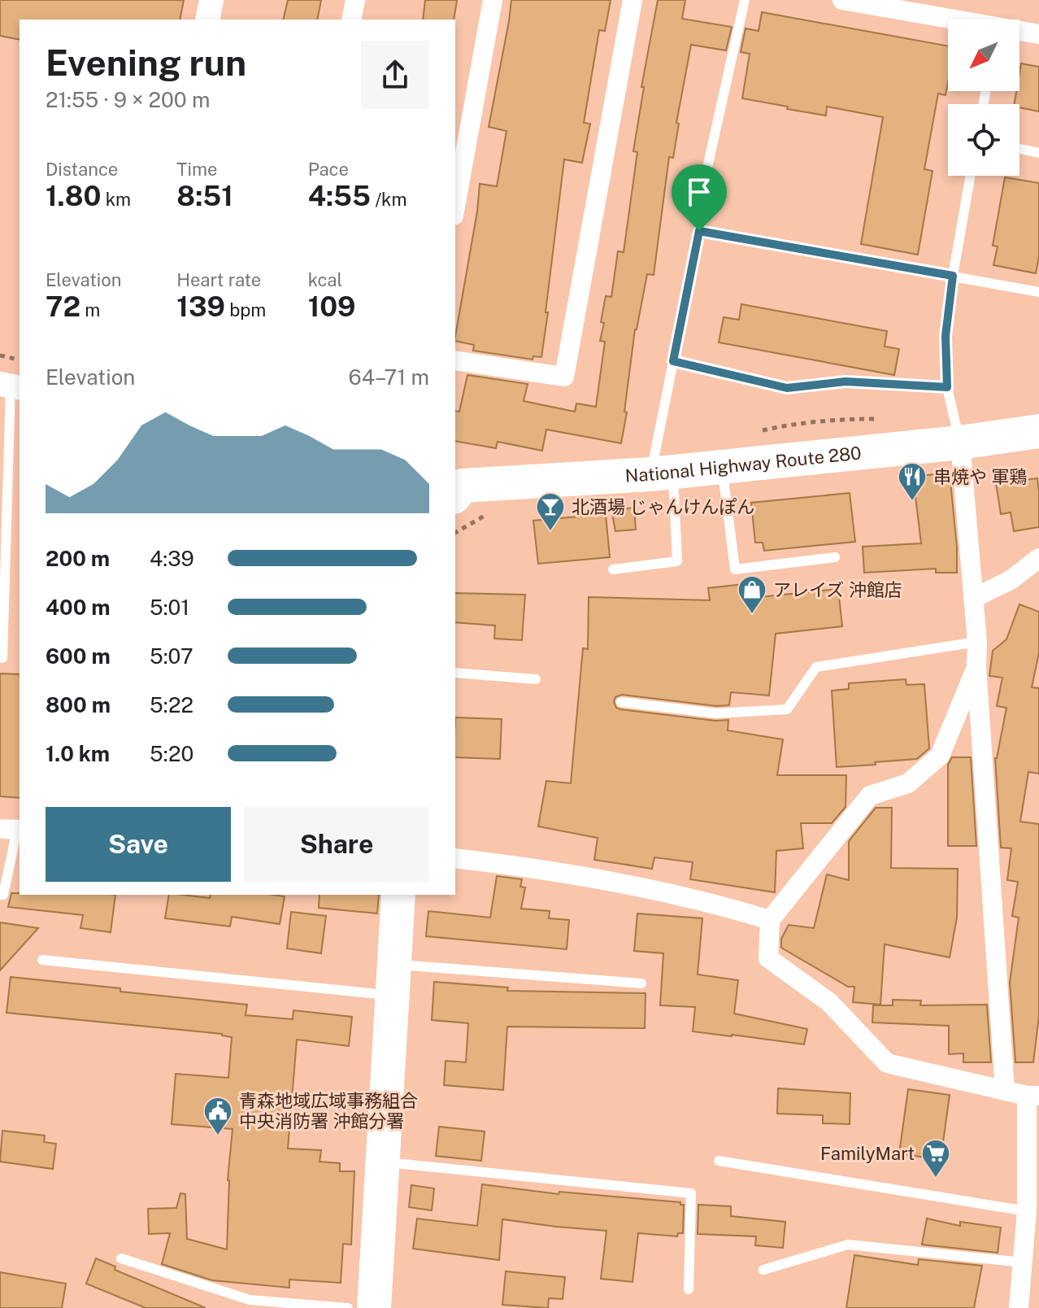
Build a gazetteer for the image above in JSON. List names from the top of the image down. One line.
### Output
{"streets":{"highway":["National Highway Route 280"]},"places":{"restaurant":["串焼や 軍鶏"],"bar":["北酒場 じゃんけんぽん"],"shop":["アレイズ 沖館店"],"public building":["青森地域広域事務組合 中央消防署 沖館分署"],"supermarket":["FamilyMart"]},"north":"bottom left","page":{"heading":["Evening run","21:55 · 9 × 200 m"],"stats":[["Distance","1.80 km"],["Time","8:51"],["Pace","4:55 /km"],["Elevation","72 m"],["Heart rate","139 bpm"],["kcal","109"]],"chart":["Elevation","64–71 m"],"list":[{"name":"200 m","note":"4:39"},{"name":"400 m","note":"5:01"},{"name":"600 m","note":"5:07"},{"name":"800 m","note":"5:22"},{"name":"1.0 km","note":"5:20"}],"buttons":["Save","Share"]}}
